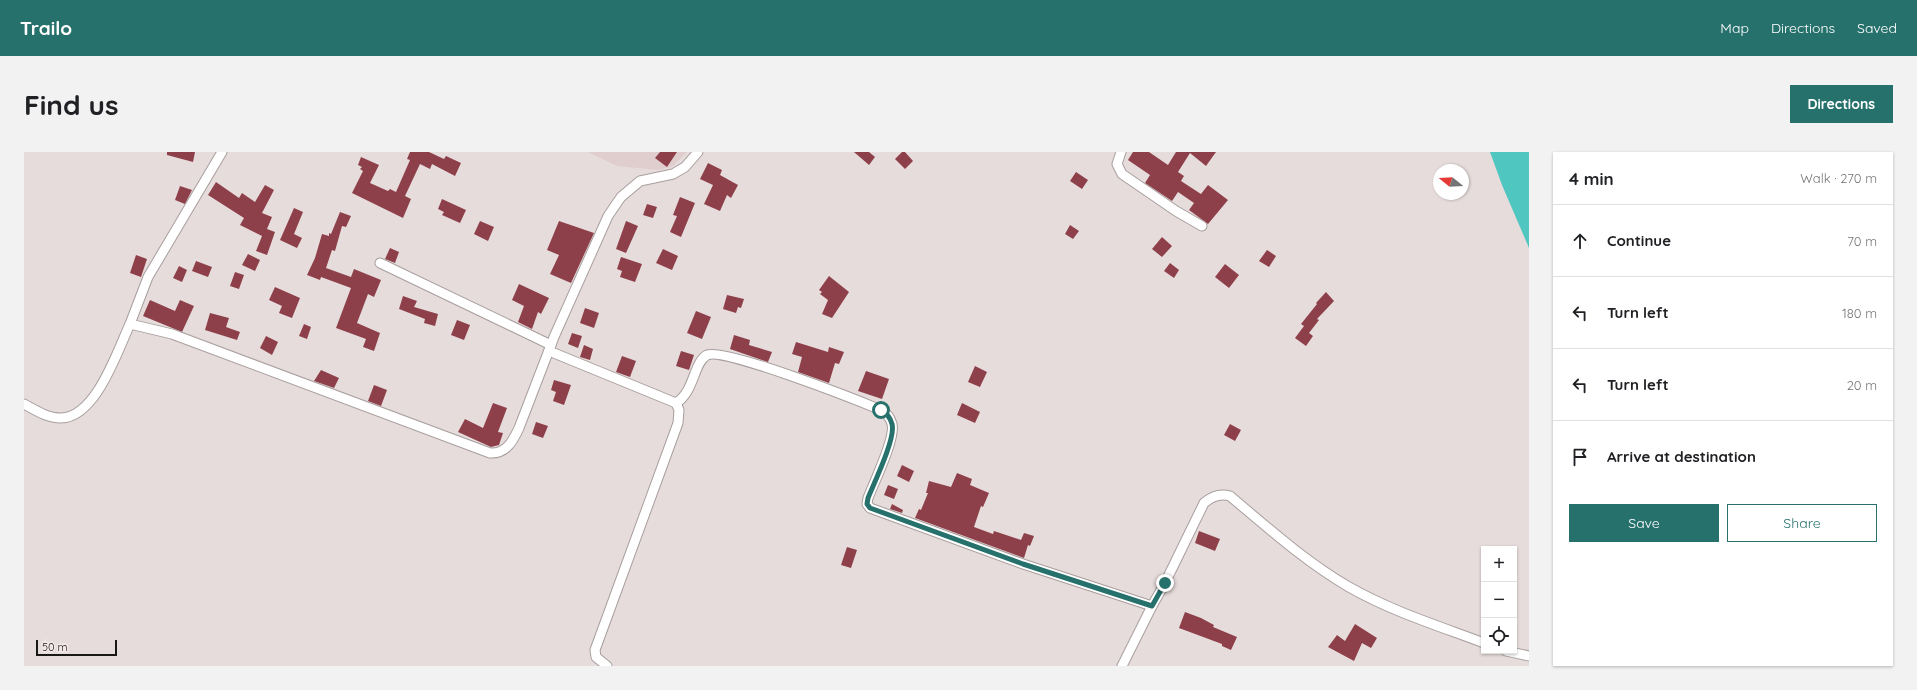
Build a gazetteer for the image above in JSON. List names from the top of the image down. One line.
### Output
{"scale_bar":"50 m","north":"left","page":{"header":"Trailo","nav":["Map","Directions","Saved"],"buttons":["Directions",["Save","Share"]],"title":"Find us","heading":["4 min","Walk · 270 m"],"list":[["Continue","70 m"],["Turn left","180 m"],["Turn left","20 m"],"Arrive at destination"],"map_buttons":["+","−"],"scale":"50 m"}}
